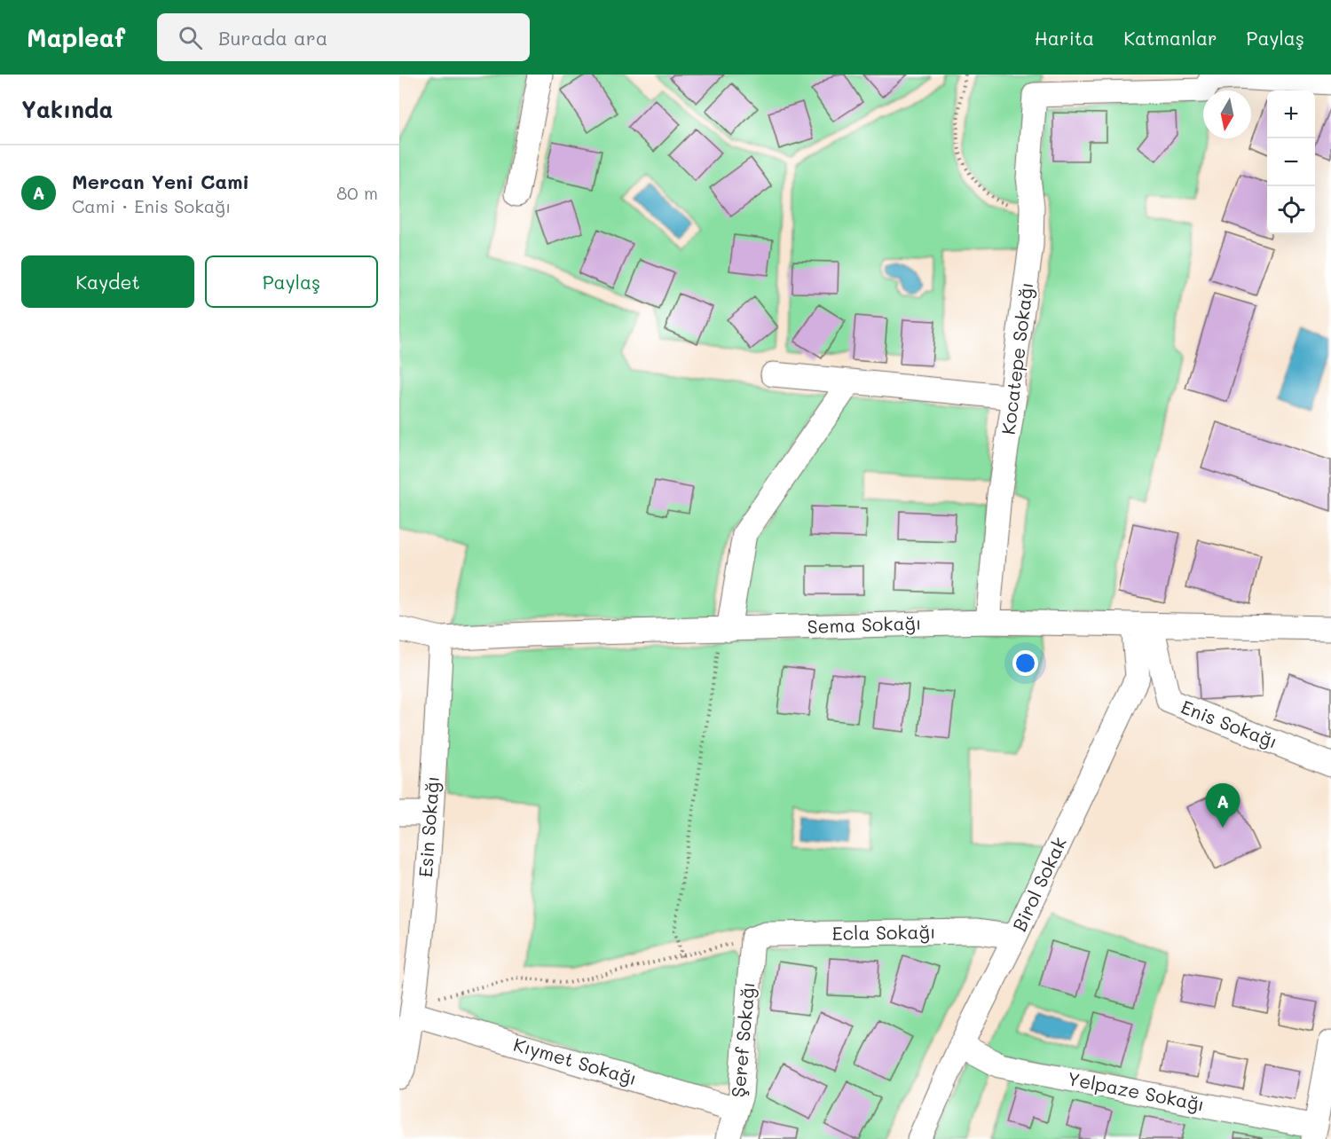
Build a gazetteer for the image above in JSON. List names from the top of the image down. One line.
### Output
{"streets":{"street":["Kocatepe Sokağı","Sema Sokağı","Enis Sokağı","Esin Sokağı","Birol Sokak","Ecla Sokağı","Şeref Sokağı","Kıymet Sokağı","Yelpaze Sokağı"]},"crossings":[["Kocatepe Sokağı","Sema Sokağı"],["Sema Sokağı","Enis Sokağı"],["Sema Sokağı","Esin Sokağı"],["Sema Sokağı","Birol Sokak"],["Enis Sokağı","Birol Sokak"],["Esin Sokağı","Kıymet Sokağı"],["Birol Sokak","Ecla Sokağı"],["Birol Sokak","Yelpaze Sokağı"],["Ecla Sokağı","Şeref Sokağı"],["Şeref Sokağı","Kıymet Sokağı"]],"north":"bottom","page":{"header":"Mapleaf","search":"Burada ara","nav":["Harita","Katmanlar","Paylaş"],"heading":"Yakında","map_buttons":["+","−"],"list":[{"mark":"A","name":"Mercan Yeni Cami","note":"Cami · Enis Sokağı","value":"80 m"}],"buttons":["Kaydet","Paylaş"],"pins":"A"}}
